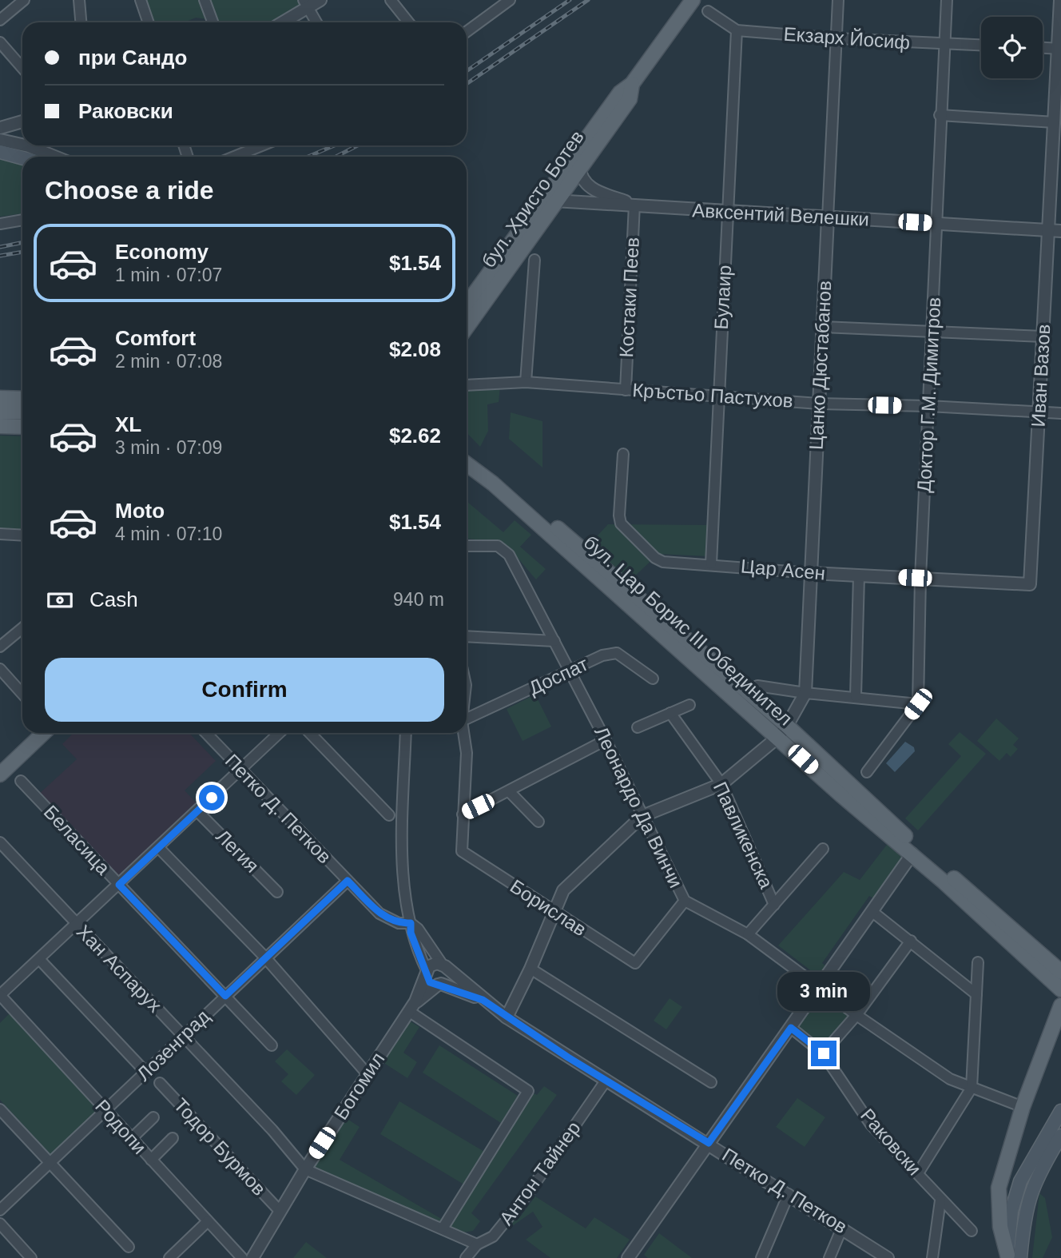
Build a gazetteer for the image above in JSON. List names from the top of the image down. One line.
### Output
{"streets":{"main road":["бул. Христо Ботев","бул. Цар Борис III Обединител"],"street":["Екзарх Йосиф","Авксентий Велешки","Костаки Пеев","Булаир","Цанко Дюстабанов","Иван Вазов","Доктор Г.М. Димитров","Кръстьо Пастухов","Цар Асен","Доспат","Леонардо Да Винчи","Петко Д. Петков","Павликенска","Беласица","Легия","Борислав","Хан Аспарух","Лозенград","Богомил","Родопи","Раковски","Тодор Бурмов","Антон Тайнер"]},"crossings":[["Екзарх Йосиф","Булаир"],["Екзарх Йосиф","Цанко Дюстабанов"],["Екзарх Йосиф","Доктор Г.М. Димитров"],["бул. Христо Ботев","Авксентий Велешки"],["Авксентий Велешки","Костаки Пеев"],["Авксентий Велешки","Булаир"],["Авксентий Велешки","Цанко Дюстабанов"],["Авксентий Велешки","Иван Вазов"],["Авксентий Велешки","Доктор Г.М. Димитров"],["Костаки Пеев","Кръстьо Пастухов"],["Булаир","Кръстьо Пастухов"],["Булаир","Цар Асен"],["Цанко Дюстабанов","Кръстьо Пастухов"],["Цанко Дюстабанов","Цар Асен"],["Цанко Дюстабанов","бул. Цар Борис III Обединител"],["Иван Вазов","Кръстьо Пастухов"],["Иван Вазов","Цар Асен"],["Доктор Г.М. Димитров","Кръстьо Пастухов"],["Доктор Г.М. Димитров","Цар Асен"],["Доспат","Леонардо Да Винчи"],["Леонардо Да Винчи","Борислав"],["Петко Д. Петков","Лозенград"],["Петко Д. Петков","Богомил"],["Петко Д. Петков","Антон Тайнер"],["Беласица","Лозенград"],["Хан Аспарух","Лозенград"],["Хан Аспарух","Богомил"],["Лозенград","Родопи"],["Богомил","Тодор Бурмов"]],"page":{"banner":["при Сандо","Раковски"],"heading":"Choose a ride","list":[{"name":"Economy","note":"1 min · 07:07","value":"$1.54"},{"name":"Comfort","note":"2 min · 07:08","value":"$2.08"},{"name":"XL","note":"3 min · 07:09","value":"$2.62"},{"name":"Moto","note":"4 min · 07:10","value":"$1.54"}],"pay":["Cash","940 m"],"buttons":"Confirm","bubble":"3 min"}}
